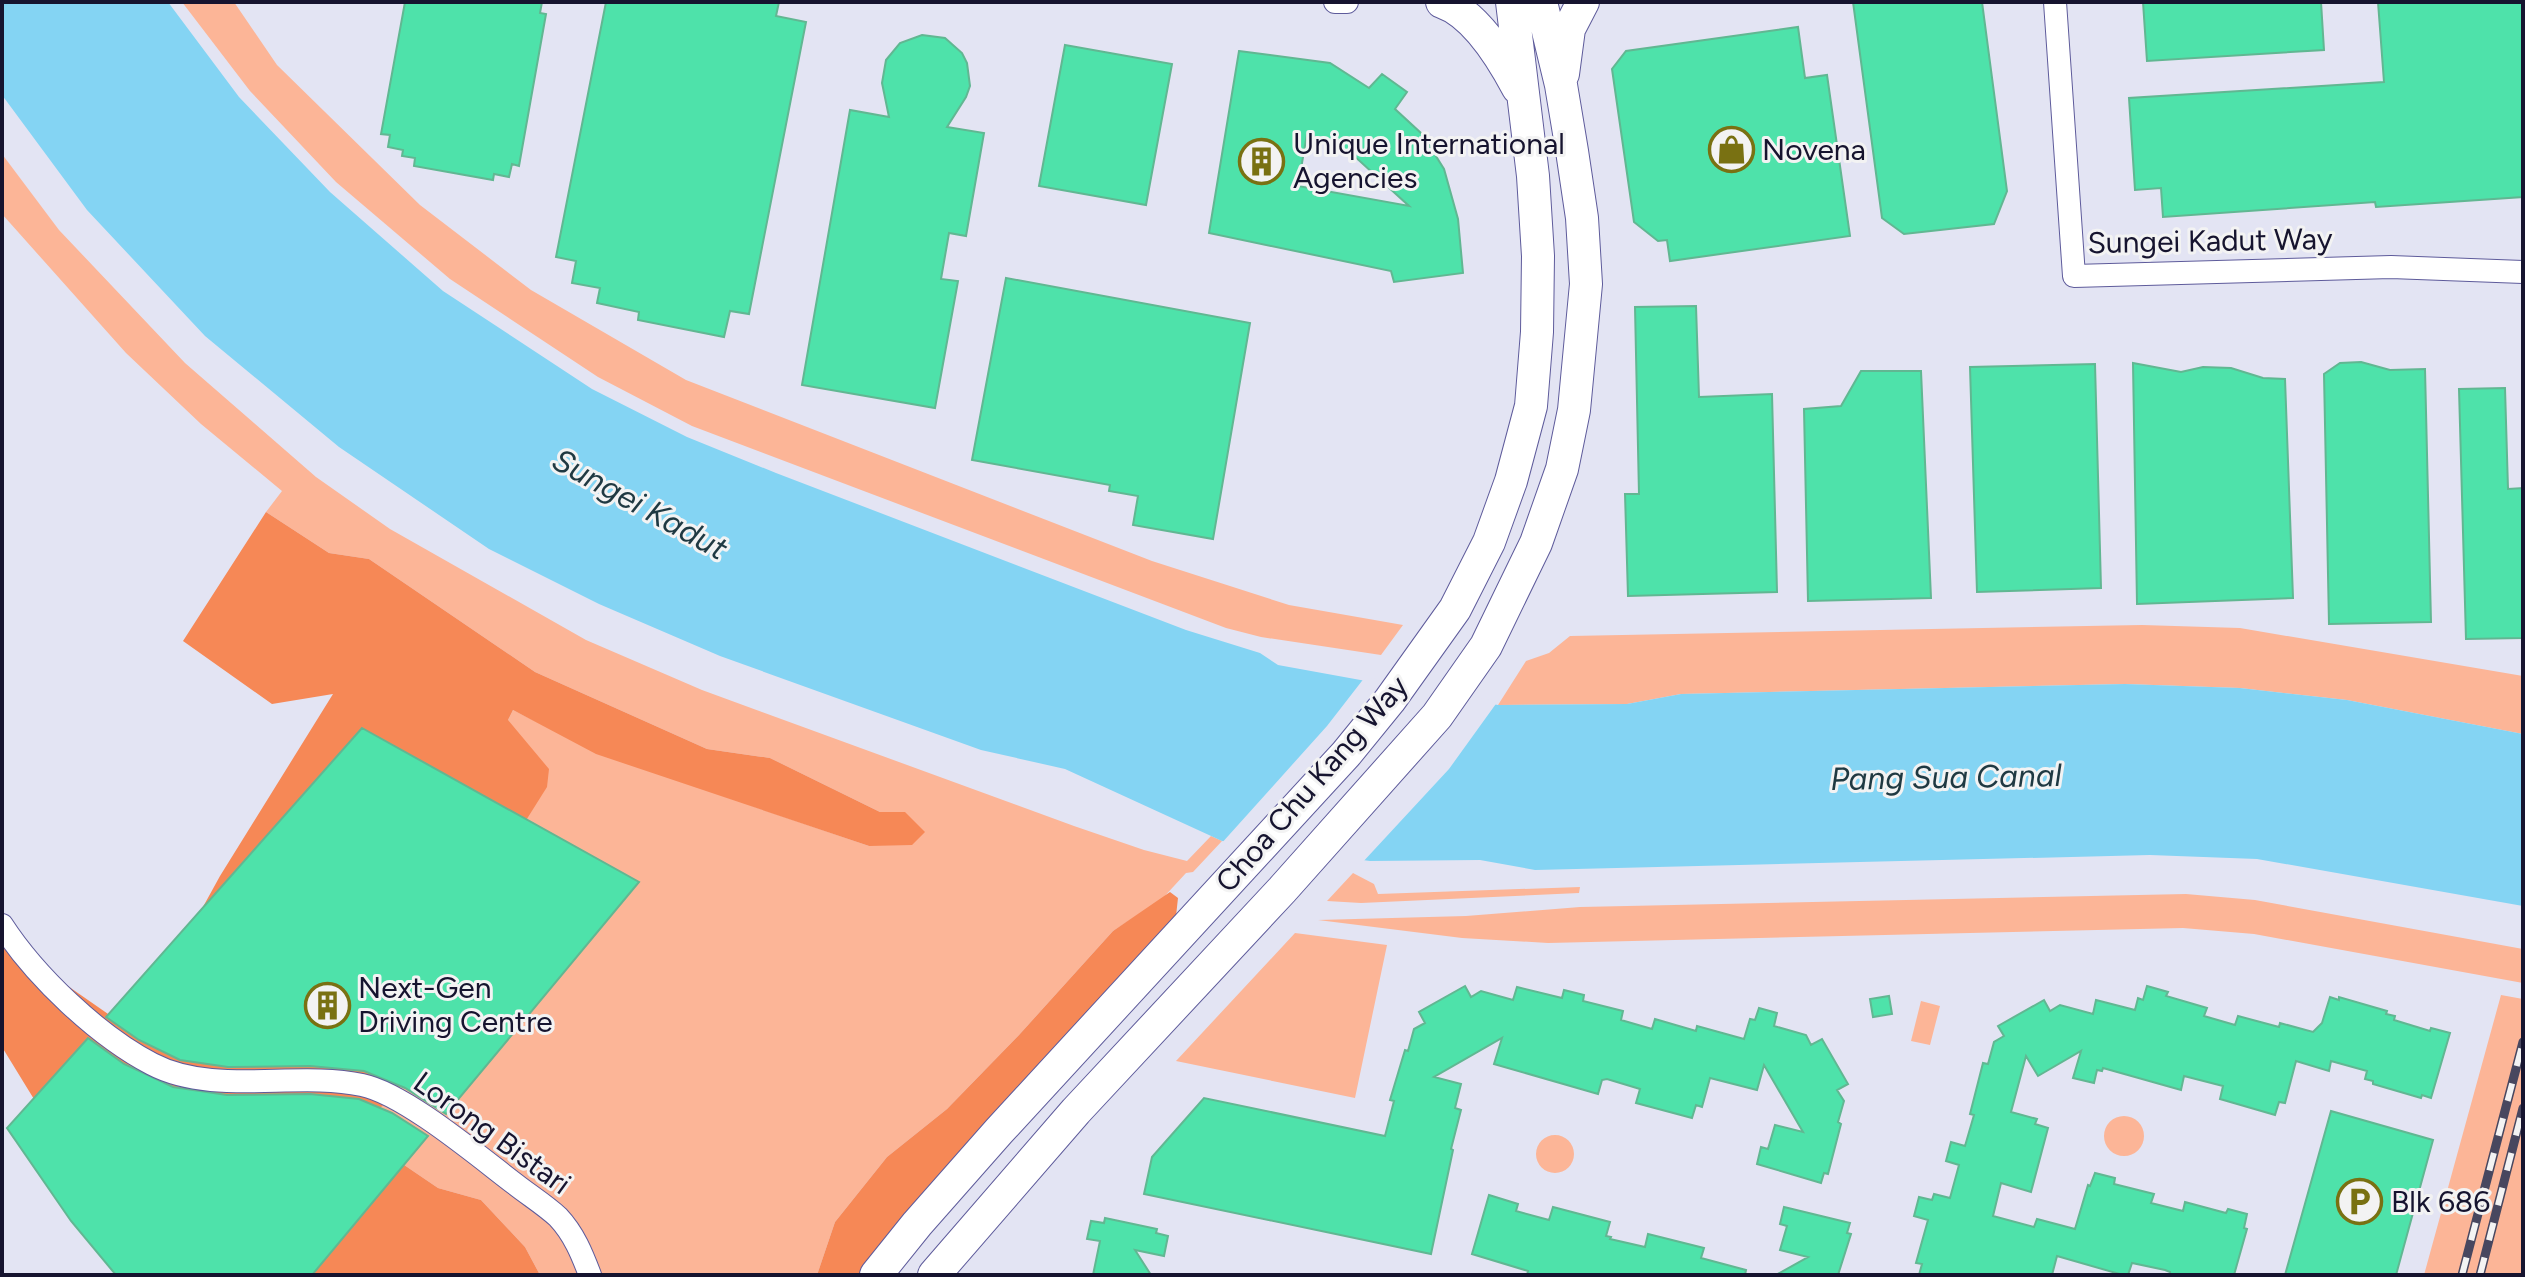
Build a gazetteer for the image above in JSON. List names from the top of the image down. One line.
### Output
{"streets":{"main road":["Choa Chu Kang Way"],"street":["Sungei Kadut Way","Lorong Bistari"]},"water":["Sungei Kadut","Pang Sua Canal"],"places":{"shop":["Novena"],"building":["Unique International Agencies","Next-Gen Driving Centre"],"parking":["Blk 686"]}}
